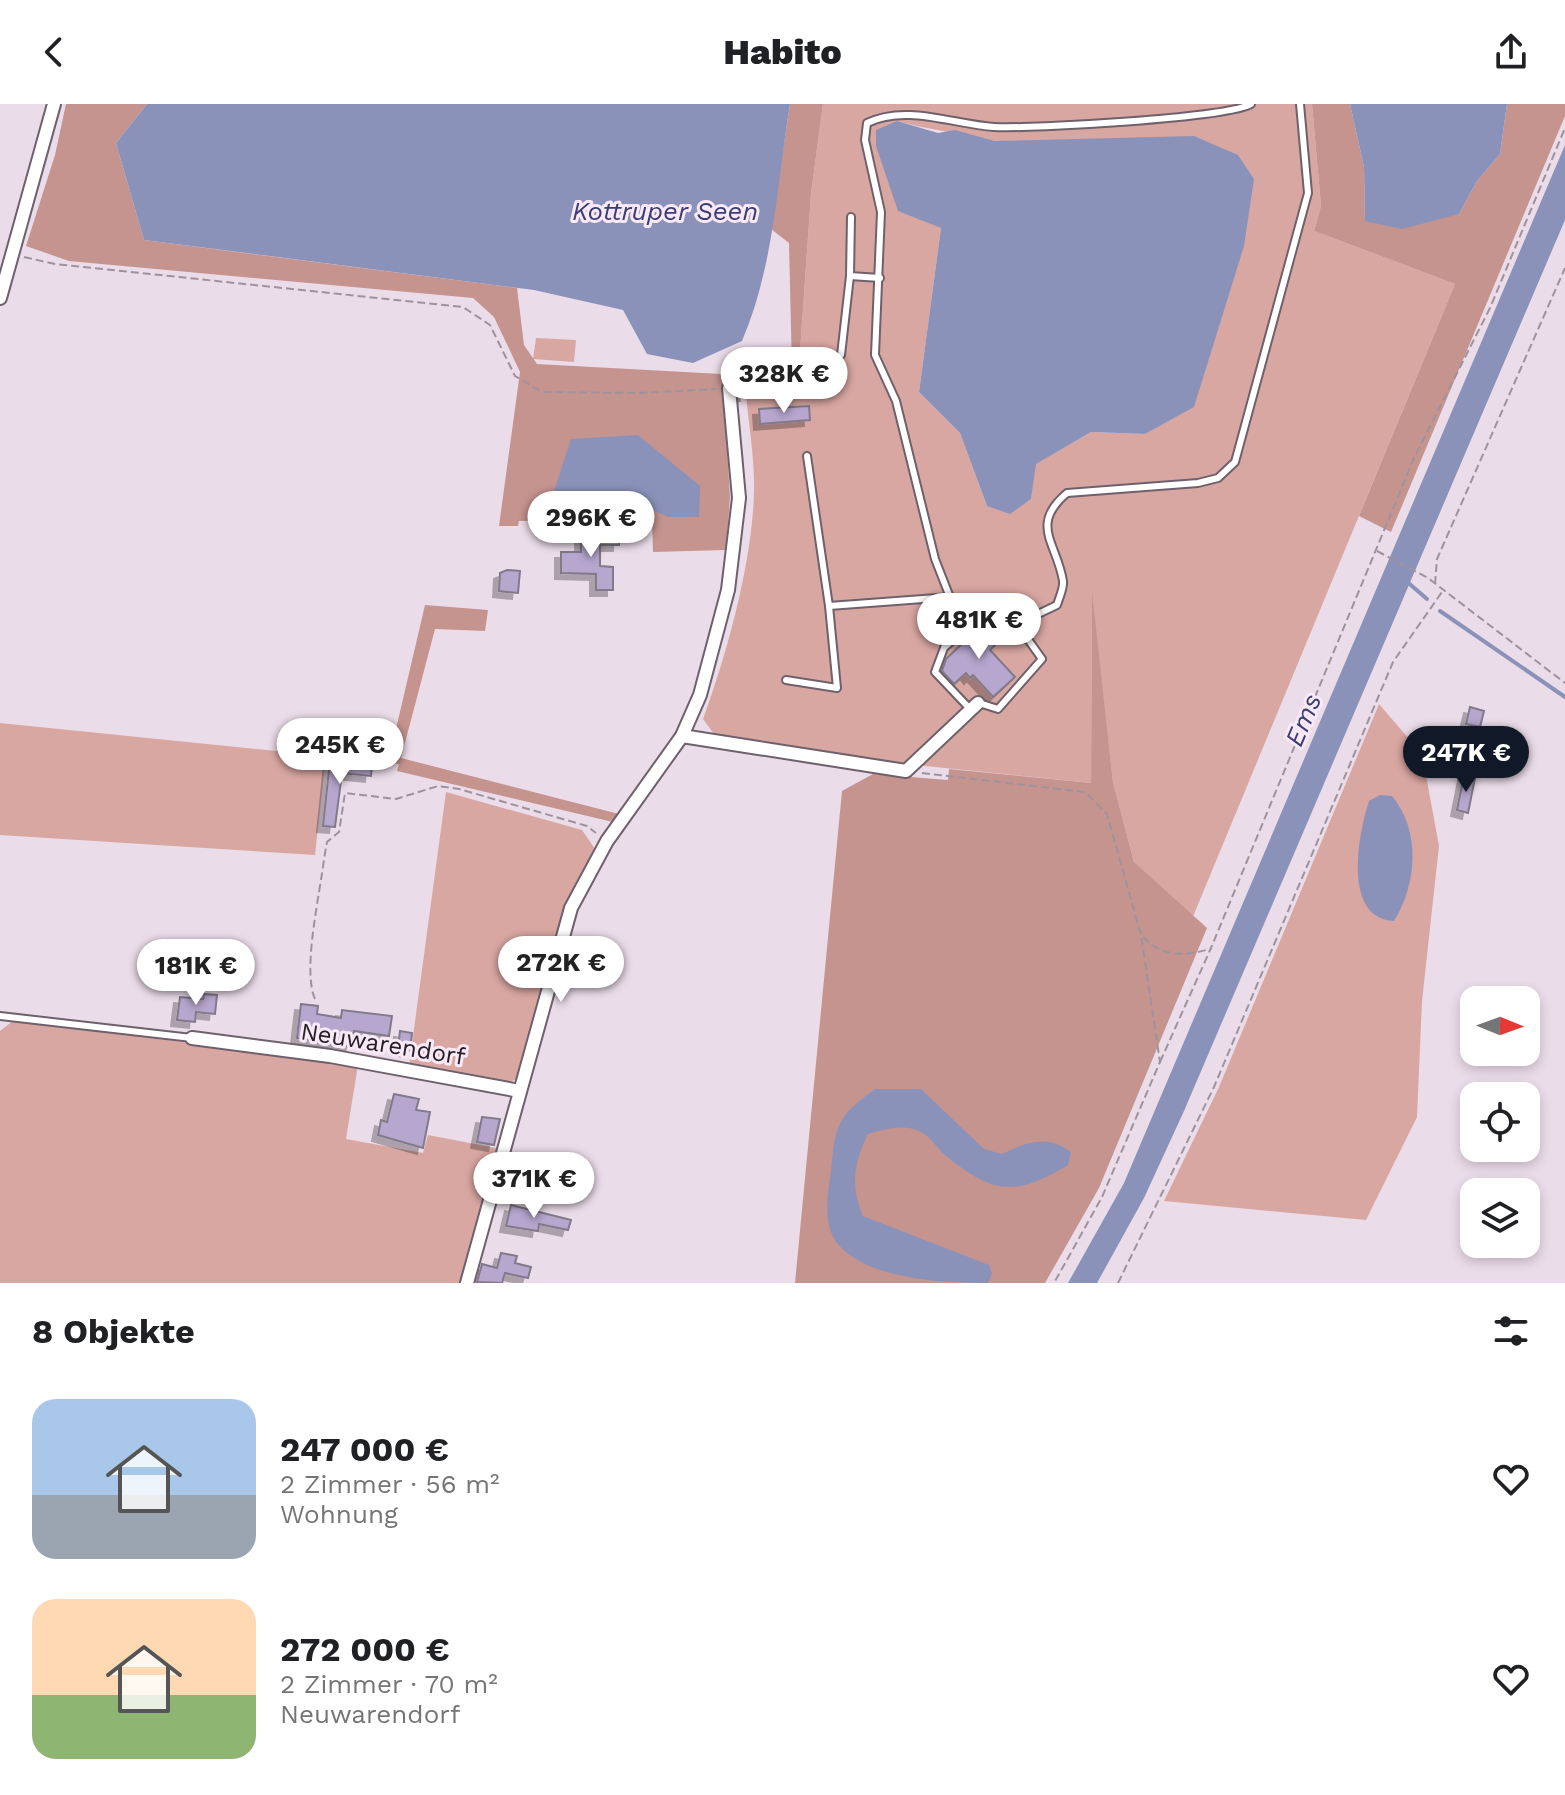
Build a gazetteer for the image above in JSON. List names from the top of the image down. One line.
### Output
{"streets":{"street":["Neuwarendorf"]},"water":["Kottruper Seen","Ems"],"north":"right","page":{"header":"Habito","price":["328K €","296K €","481K €","245K €","247K €","272K €","181K €","371K €"],"heading":"8 Objekte","list":[{"name":"247 000 €","note":"2 Zimmer · 56 m² · Wohnung"},{"name":"272 000 €","note":"2 Zimmer · 70 m² · Neuwarendorf"}]}}
